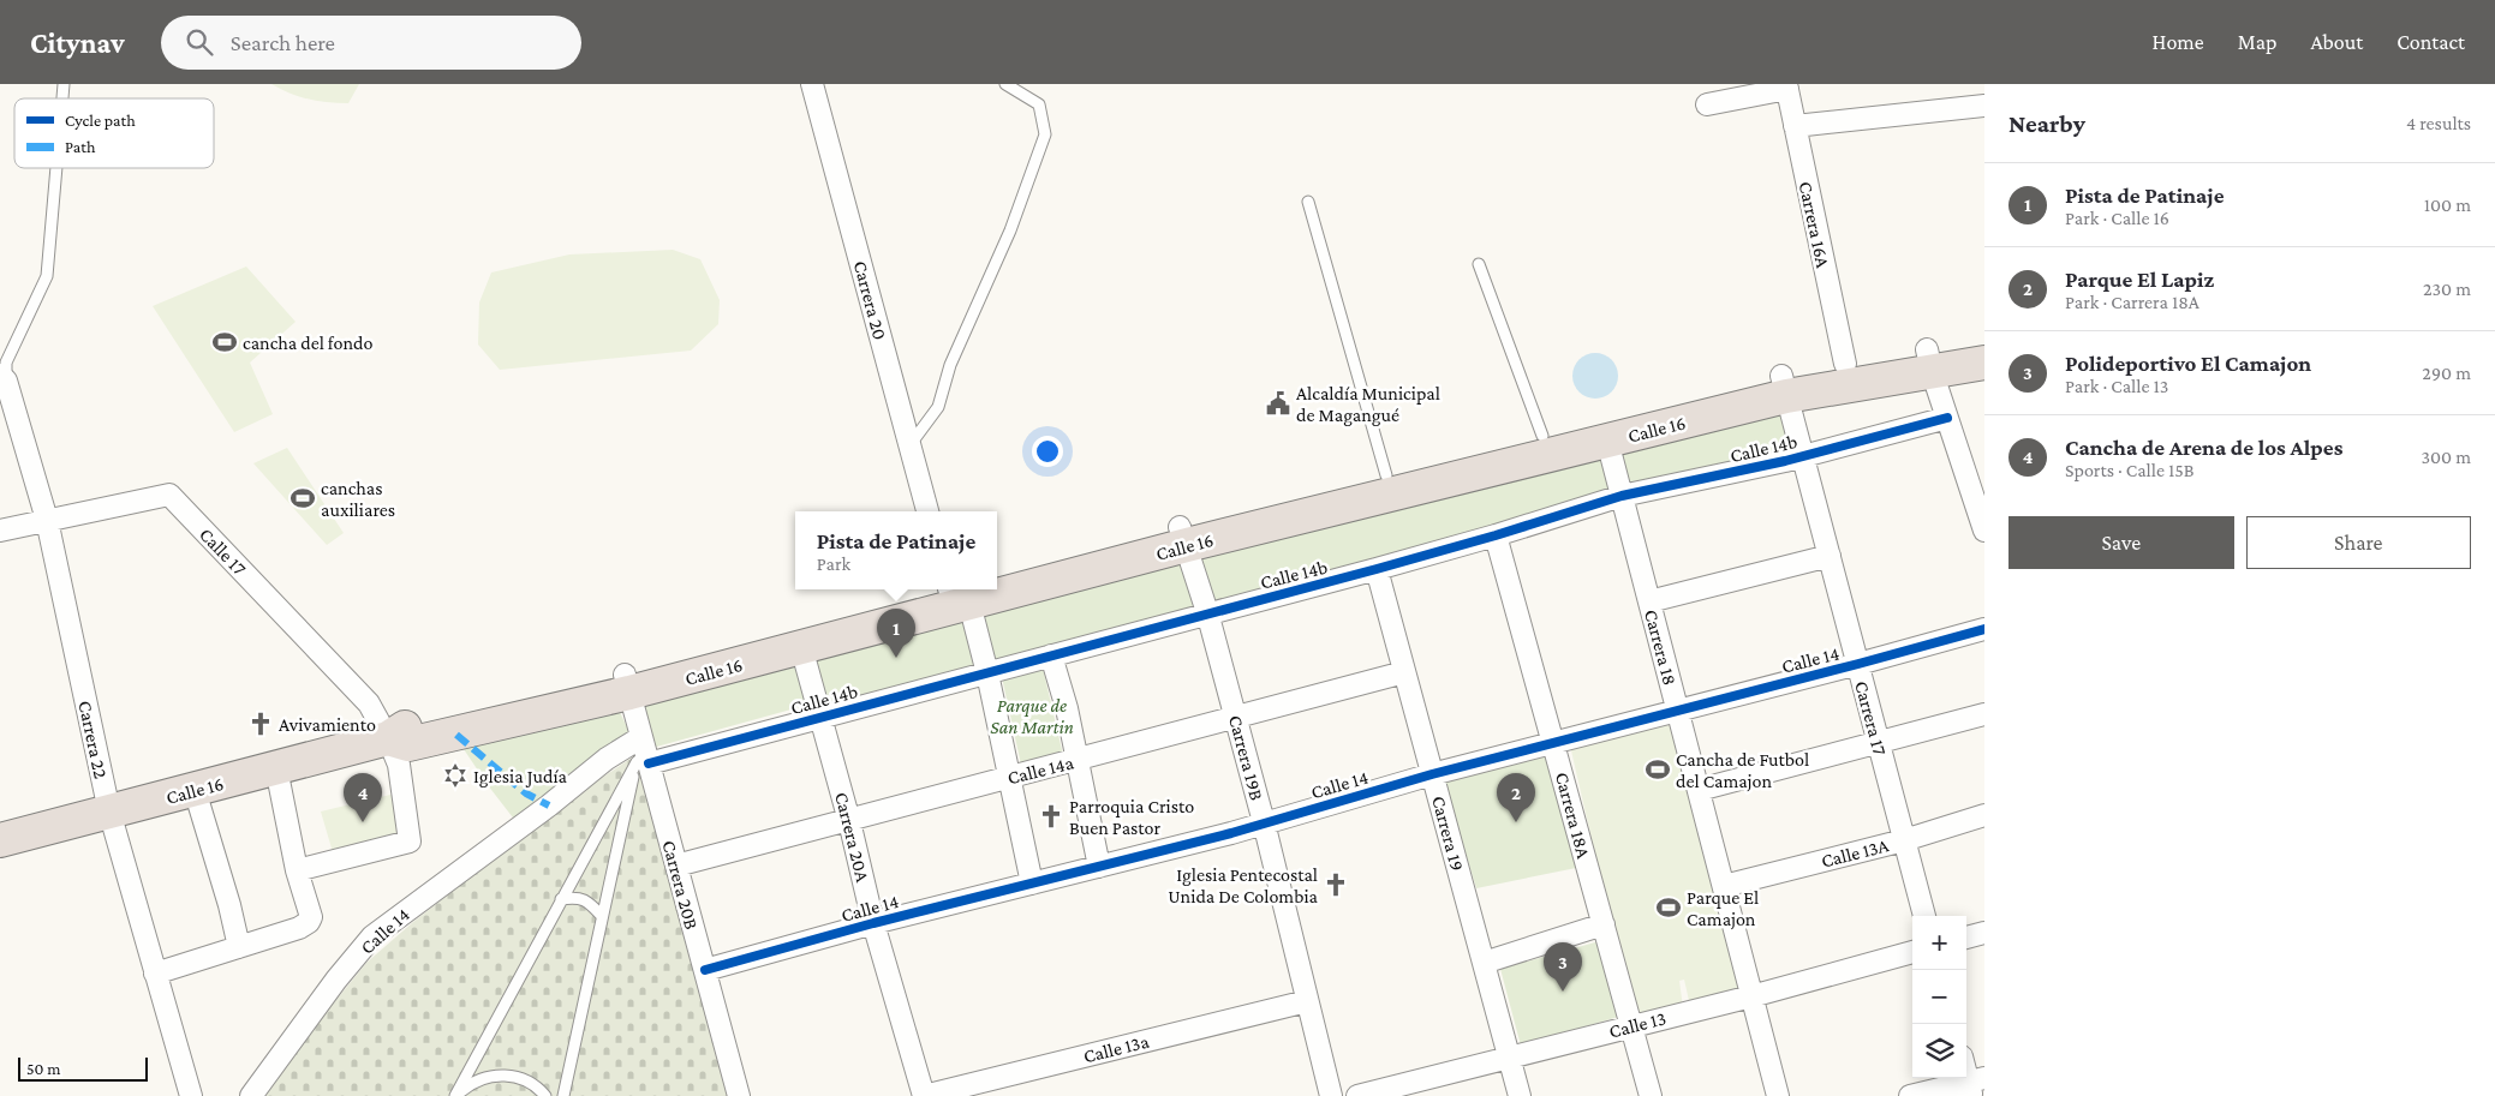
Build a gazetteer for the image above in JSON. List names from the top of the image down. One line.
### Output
{"streets":{"highway":["Calle 16"],"street":["Carrera 16A","Carrera 20","Calle 14b","Calle 17","Carrera 18","Calle 14","Carrera 17","Carrera 22","Carrera 19B","Calle 14a","Carrera 18A","Carrera 19","Carrera 20A","Calle 13A","Carrera 20B","Calle 13","Calle 13a"]},"crossings":[["Carrera 16A","Calle 16"],["Calle 16","Calle 17"],["Calle 16","Carrera 18"],["Calle 16","Carrera 17"],["Calle 16","Carrera 22"],["Calle 16","Carrera 19B"],["Calle 16","Carrera 20A"],["Calle 16","Carrera 20B"],["Calle 14b","Carrera 18"],["Calle 14b","Calle 14"],["Calle 14b","Carrera 17"],["Calle 14b","Carrera 19B"],["Calle 14b","Carrera 18A"],["Calle 14b","Carrera 19"],["Calle 14b","Carrera 20A"],["Calle 14b","Carrera 20B"],["Calle 17","Carrera 22"],["Carrera 18","Calle 14"],["Carrera 18","Calle 13A"],["Carrera 18","Calle 13"],["Calle 14","Carrera 17"],["Calle 14","Carrera 19B"],["Calle 14","Carrera 18A"],["Calle 14","Carrera 19"],["Calle 14","Carrera 20A"],["Calle 14","Carrera 20B"],["Carrera 17","Calle 13A"],["Carrera 19B","Calle 14a"],["Carrera 19B","Calle 13a"],["Calle 14a","Carrera 19"],["Calle 14a","Carrera 20A"],["Calle 14a","Carrera 20B"],["Carrera 18A","Calle 13"],["Carrera 19","Calle 13"],["Carrera 20A","Calle 13a"]],"parks":["Parque de San Martin"],"places":{"sports":["cancha del fondo","canchas auxiliares","Cancha de Futbol del Camajon","Parque El Camajon"],"public building":["Alcaldía Municipal de Magangué"],"church":["Avivamiento","Parroquia Cristo Buen Pastor","Iglesia Pentecostal Unida De Colombia"],"synagogue":["Iglesia Judía"]},"legend":["Cycle path","Path"],"scale_bar":"50 m","page":{"header":"Citynav","search":"Search here","nav":["Home","Map","About","Contact"],"heading":["Nearby","4 results"],"list":[{"mark":"1","name":"Pista de Patinaje","note":"Park · Calle 16","value":"100 m"},{"mark":"2","name":"Parque El Lapiz","note":"Park · Carrera 18A","value":"230 m"},{"mark":"3","name":"Polideportivo El Camajon","note":"Park · Calle 13","value":"290 m"},{"mark":"4","name":"Cancha de Arena de los Alpes","note":"Sports · Calle 15B","value":"300 m"}],"buttons":["Save","Share"],"popup":["Pista de Patinaje","Park"],"pins":["1","2","4","3"],"map_buttons":["+","−"],"scale":"50 m"}}
